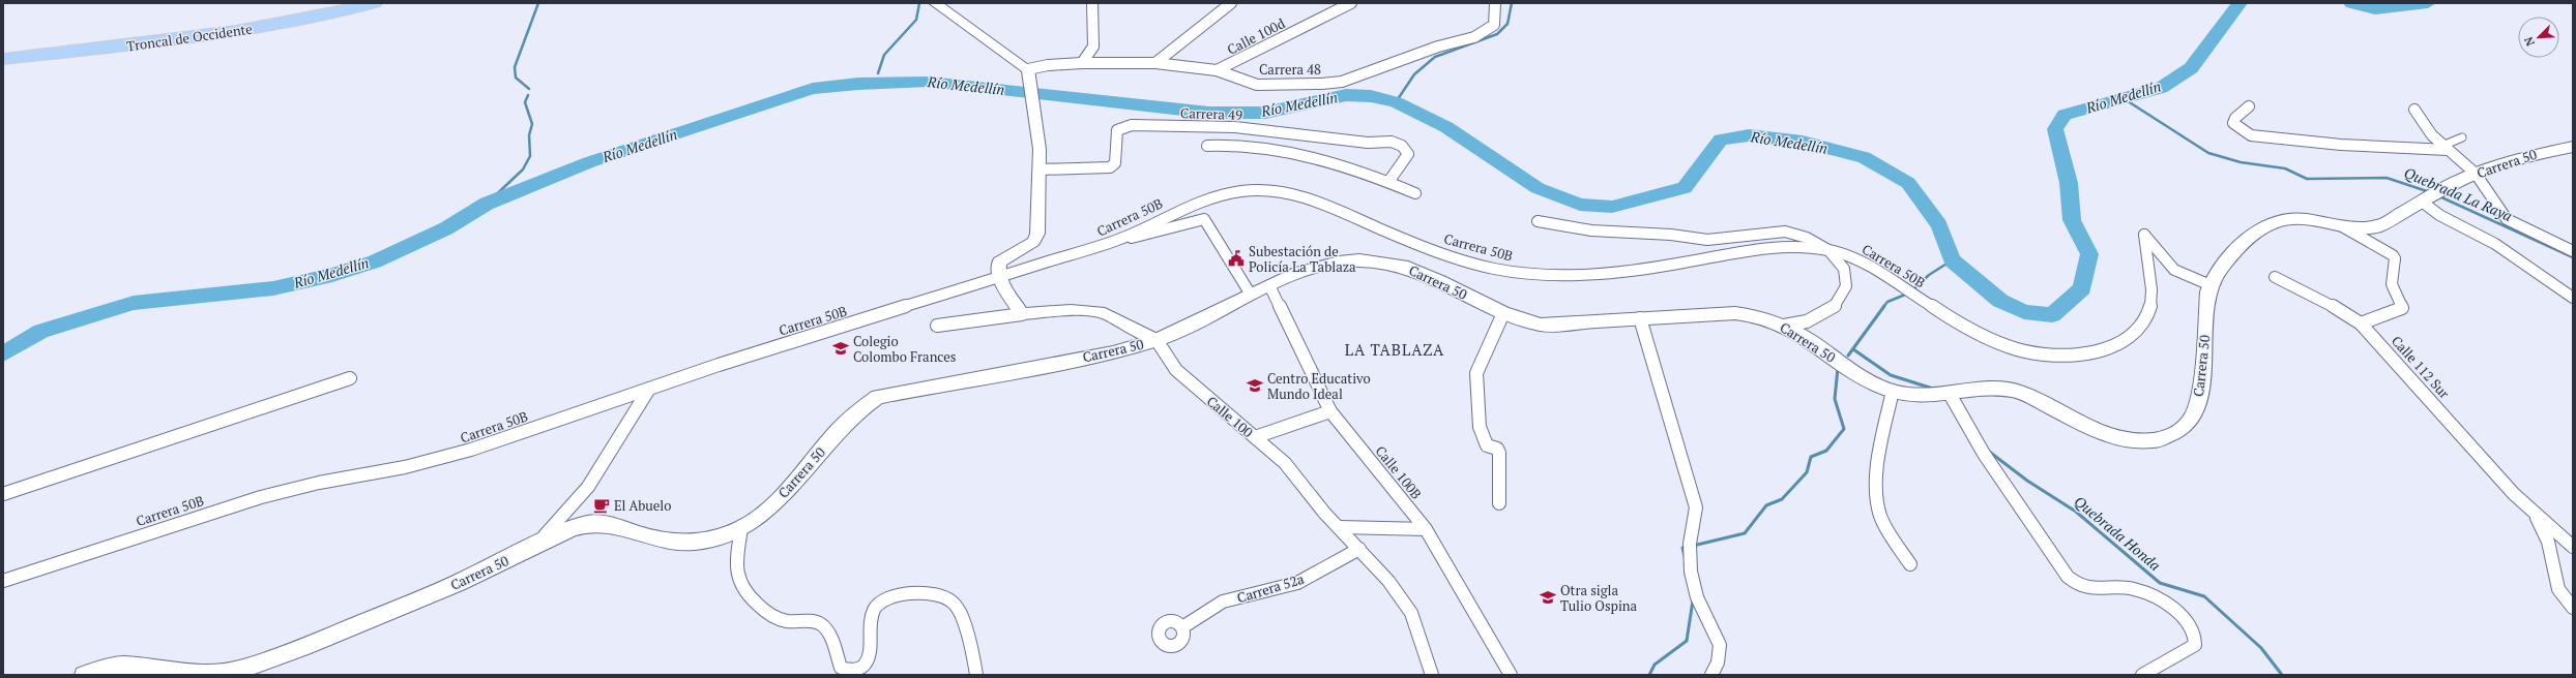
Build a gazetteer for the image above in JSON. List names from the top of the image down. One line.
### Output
{"streets":{"highway":["Troncal de Occidente"],"main road":["Carrera 50"],"street":["Calle 100d","Carrera 48","Carrera 49","Carrera 50B","Calle 112 Sur","Calle 100","Calle 100B","Carrera 52a"]},"crossings":[["Calle 100d","Carrera 48"],["Carrera 50","Carrera 50B"],["Carrera 50","Calle 100"],["Carrera 50","Calle 100B"],["Calle 100","Carrera 52a"]],"districts":["LA TABLAZA"],"water":["Río Medellín","Quebrada La Raya","Quebrada Honda"],"places":{"public building":["Subestación de Policía La Tablaza"],"school or university":["Colegio Colombo Frances","Centro Educativo Mundo Ideal","Otra sigla Tulio Ospina"],"cafe":["El Abuelo"]},"north":"bottom left"}
